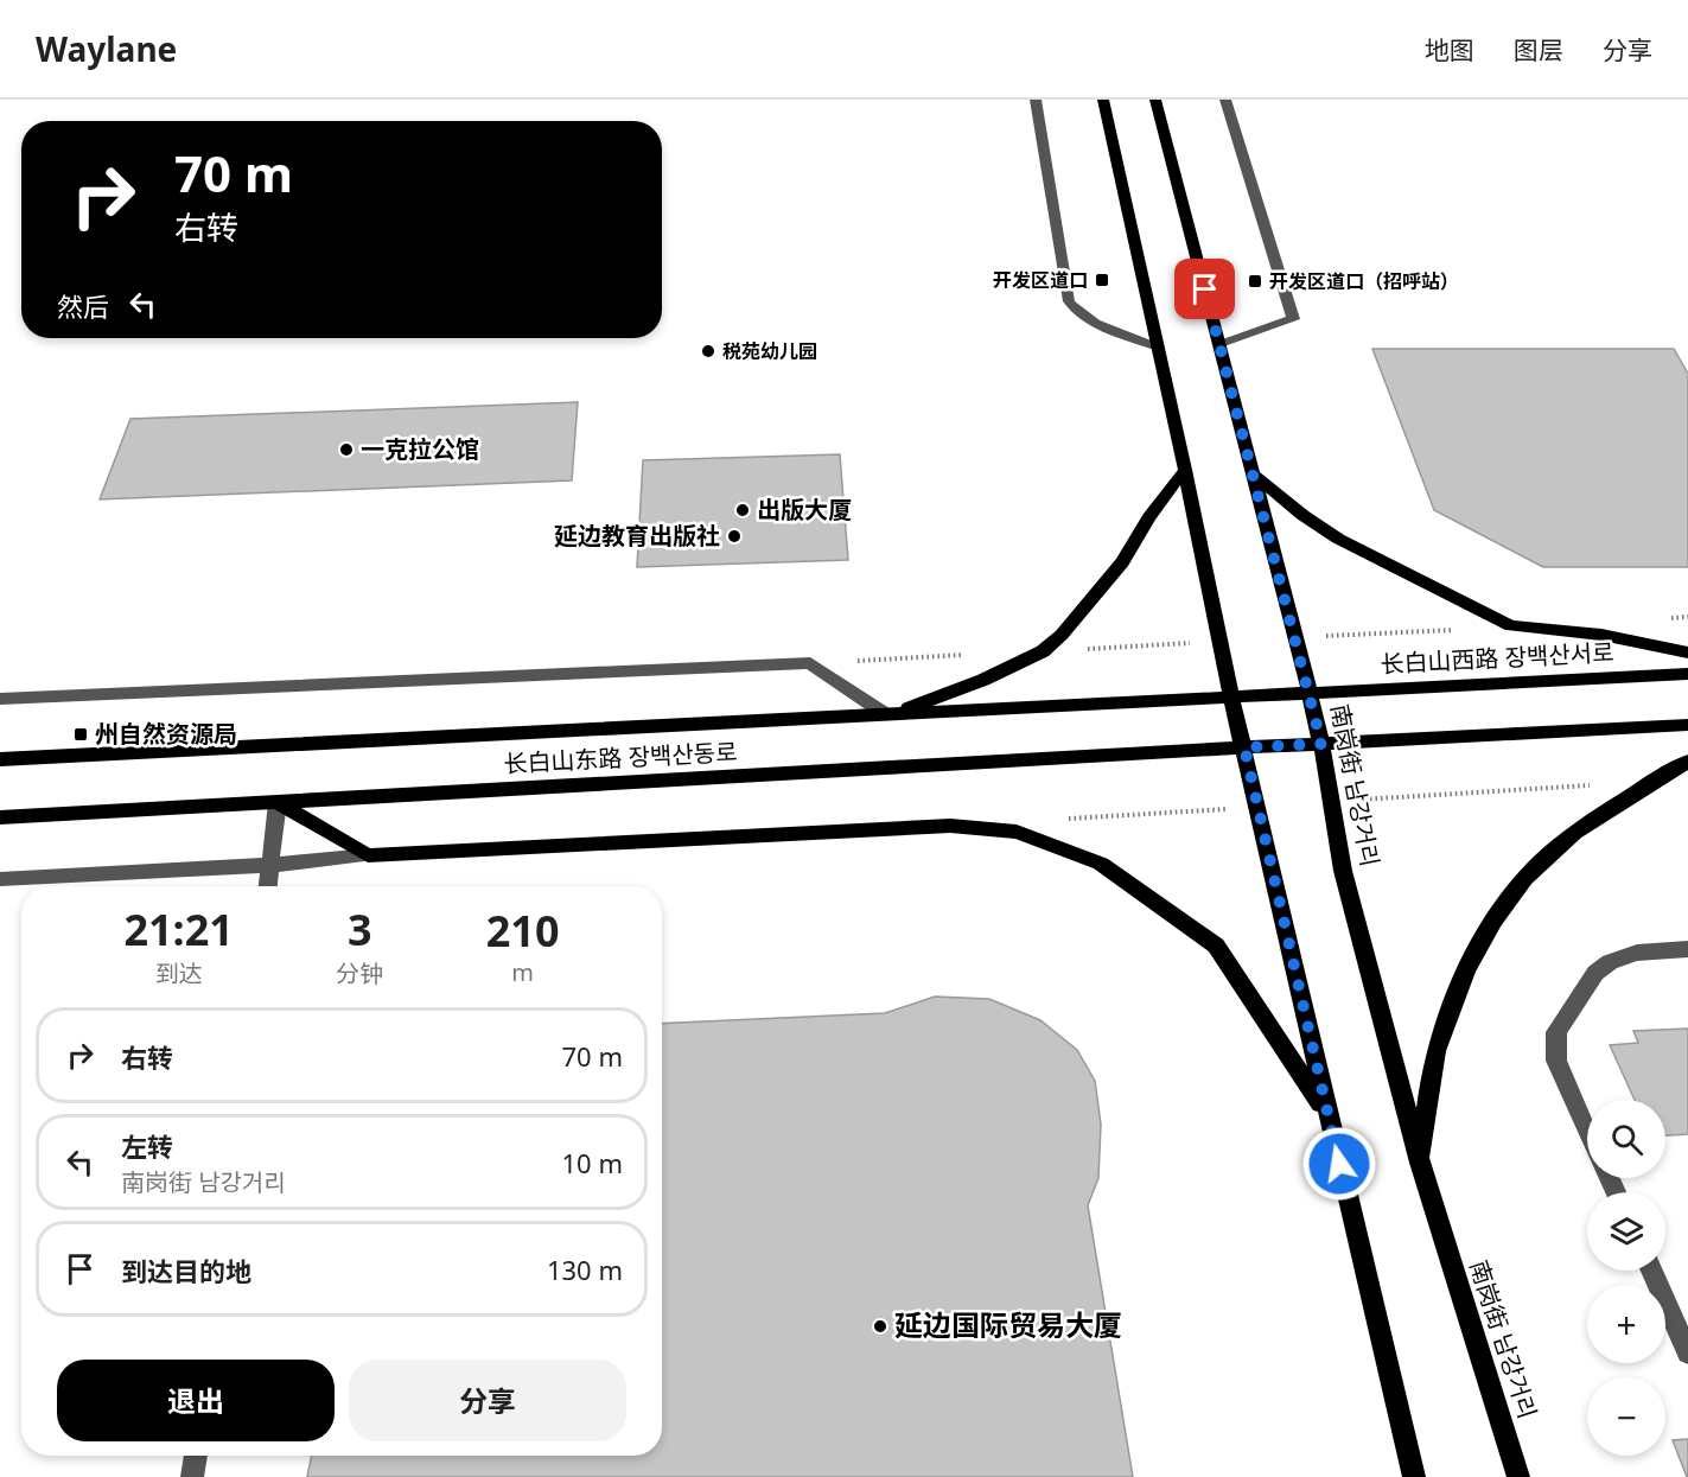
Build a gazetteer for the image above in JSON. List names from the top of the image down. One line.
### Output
{"streets":{"main road":["长白山西路 장백산서로","长白山东路 장백산동로","南岗街 남강거리"]},"crossings":[["长白山西路 장백산서로","长白山东路 장백산동로"],["长白山西路 장백산서로","南岗街 남강거리"],["长白山东路 장백산동로","南岗街 남강거리"]],"places":{"transit":["开发区道口","开发区道口（招呼站）","州自然资源局"],"other":["税苑幼儿园","一克拉公馆","出版大厦","延边教育出版社","延边国际贸易大厦"]},"page":{"header":"Waylane","nav":["地图","图层","分享"],"turn":["70 m","右转"],"then":"然后","eta":["21:21","到达","3","分钟","210","m"],"list":[{"name":"右转","value":"70 m"},{"name":"左转","note":"南岗街 남강거리","value":"10 m"},{"name":"到达目的地","value":"130 m"}],"map_buttons":["+","−"],"buttons":["退出","分享"]}}
